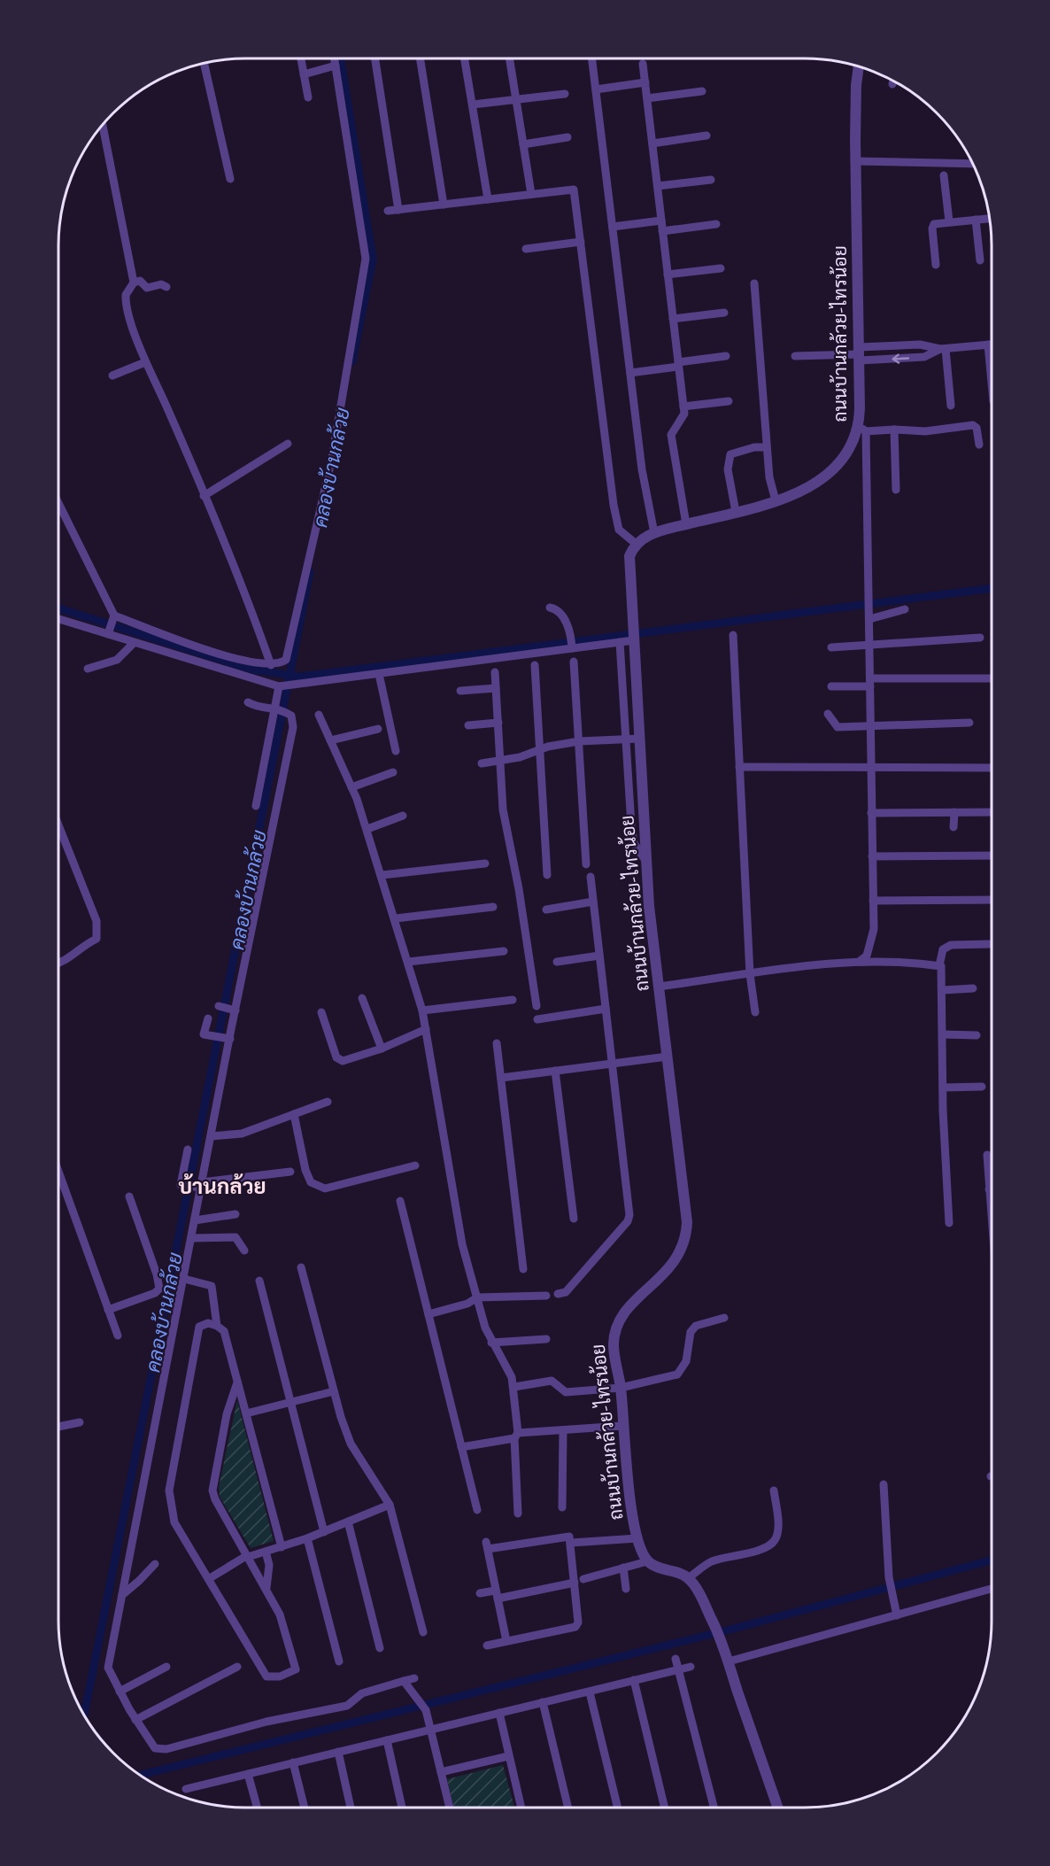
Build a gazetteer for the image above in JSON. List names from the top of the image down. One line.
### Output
{"streets":{"street":["ถนนบ้านกล้วย-ไทรน้อย"]},"districts":["บ้านกล้วย"],"water":["คลองบ้านกล้วย"]}
